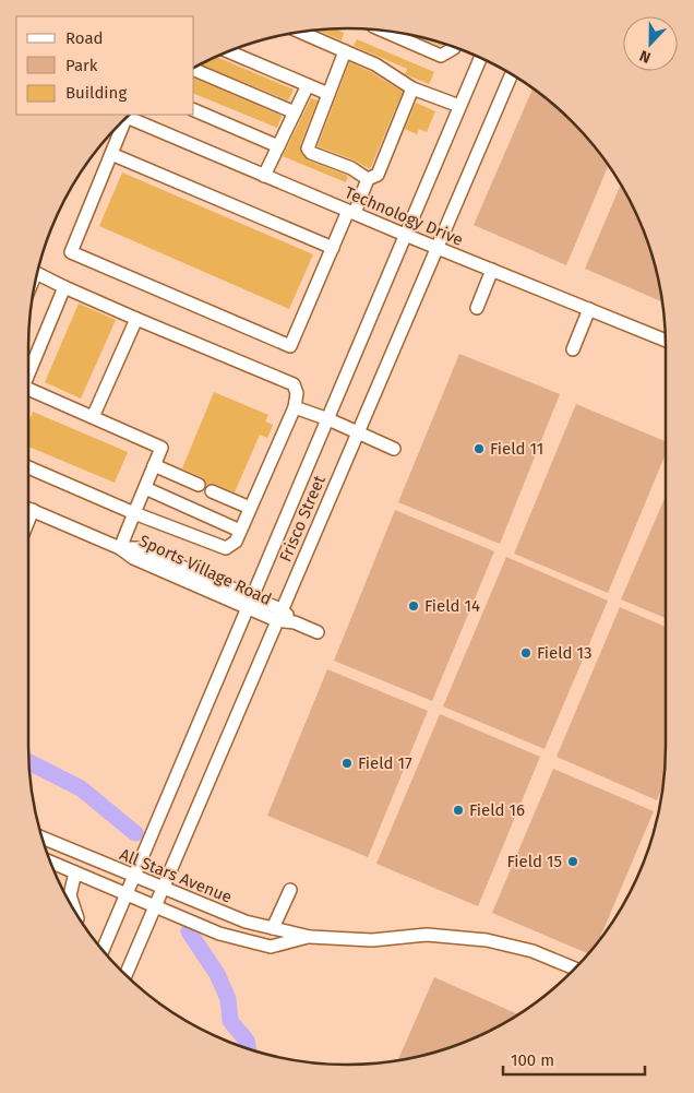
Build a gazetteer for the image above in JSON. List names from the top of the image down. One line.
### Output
{"streets":{"street":["Technology Drive","Frisco Street","Sports Village Road","All Stars Avenue"]},"crossings":[["Technology Drive","Frisco Street"],["Frisco Street","Sports Village Road"],["Frisco Street","All Stars Avenue"]],"places":["Field 11","Field 14","Field 13","Field 17","Field 16","Field 15"],"legend":["Road","Park","Building"],"scale_bar":"100 m","north":"bottom"}
